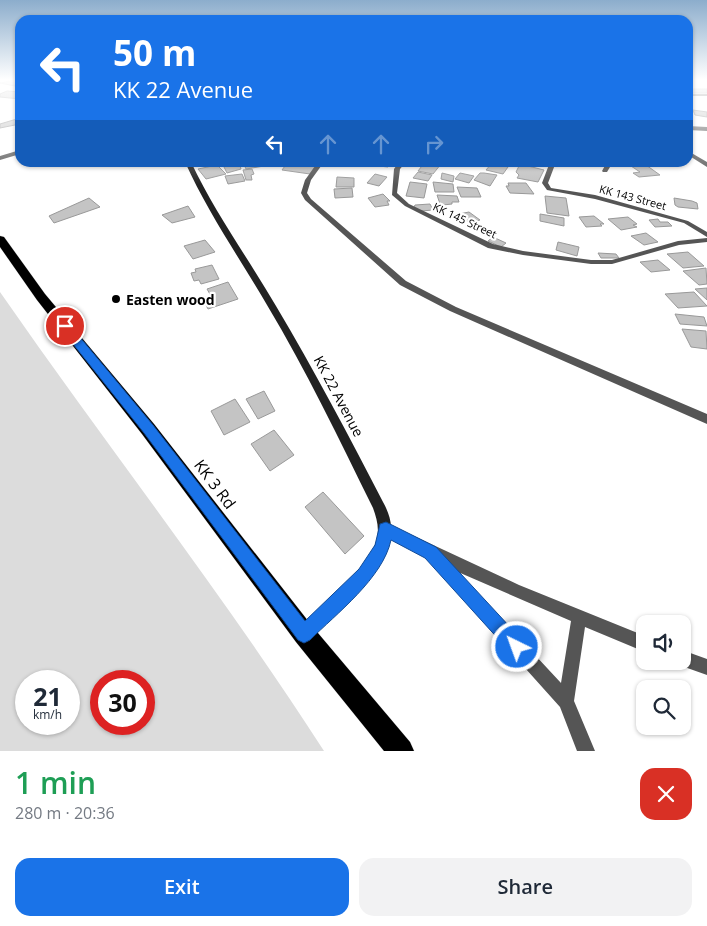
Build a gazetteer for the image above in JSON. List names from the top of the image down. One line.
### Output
{"streets":{"highway":["KK 3 Rd"],"street":["KK 143 Street","KK 145 Street","KK 22 Avenue"]},"places":["Easten wood"],"page":{"turn":["50 m","KK 22 Avenue"],"speed":"21 km/h","limit":"30","heading":["1 min","280 m · 20:36"],"buttons":["Exit","Share"]}}
